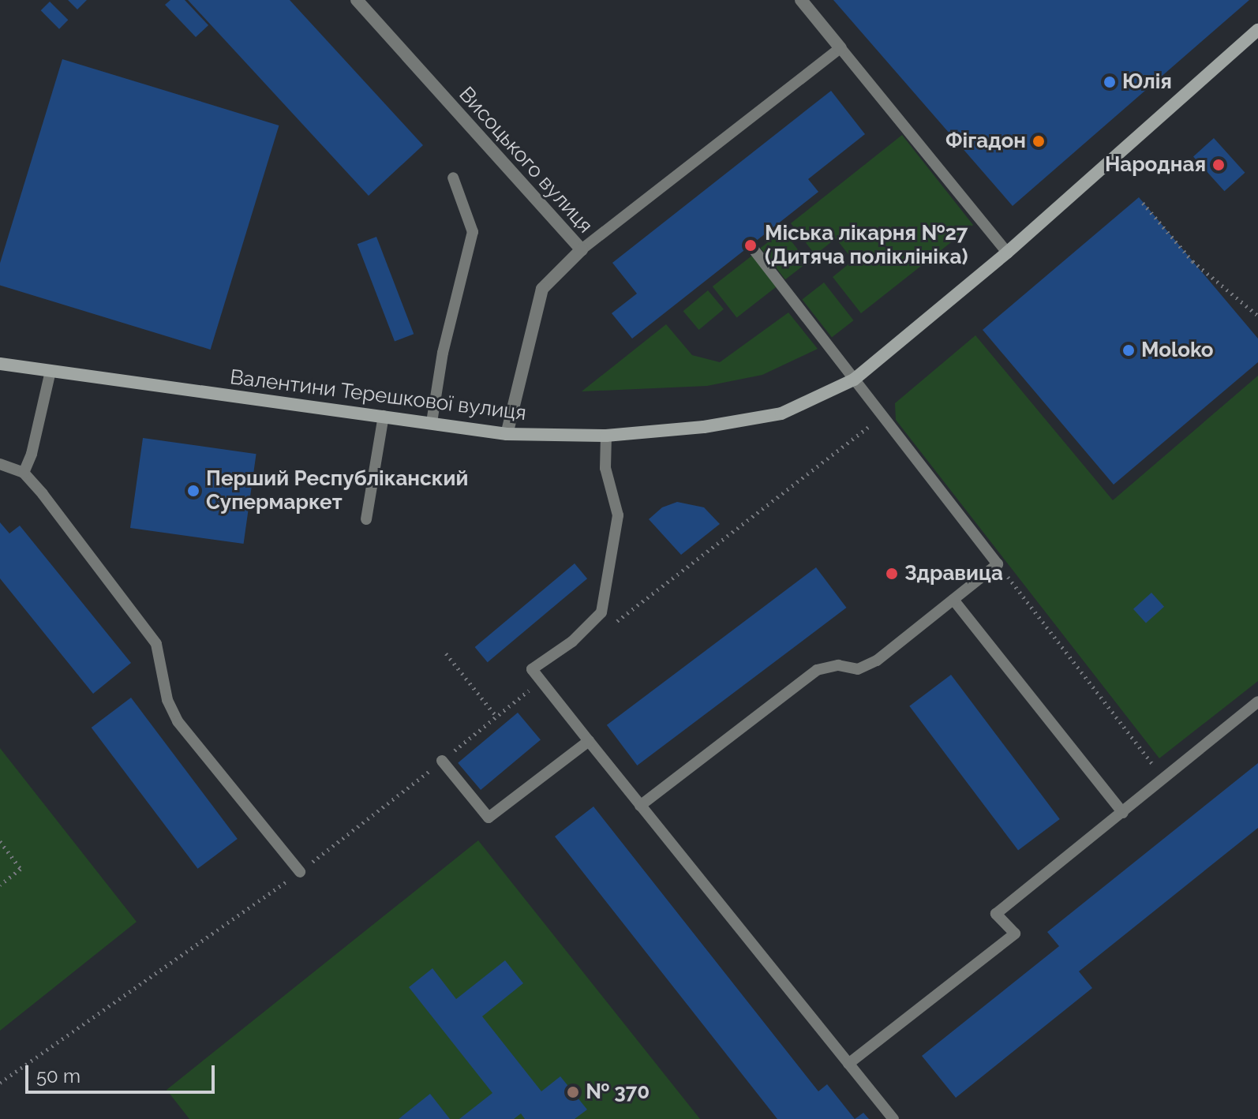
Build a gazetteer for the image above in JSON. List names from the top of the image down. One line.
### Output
{"streets":{"street":["Висоцького вулиця","Валентини Терешкової вулиця"]},"crossings":[["Висоцького вулиця","Валентини Терешкової вулиця"]],"places":["Юлія","Фігадон","Народная","Міська лікарня №27 (Дитяча поліклініка)","Moloko","Перший Республiканский Супермаркет","Здравица","№ 370"],"scale_bar":"50 m"}
